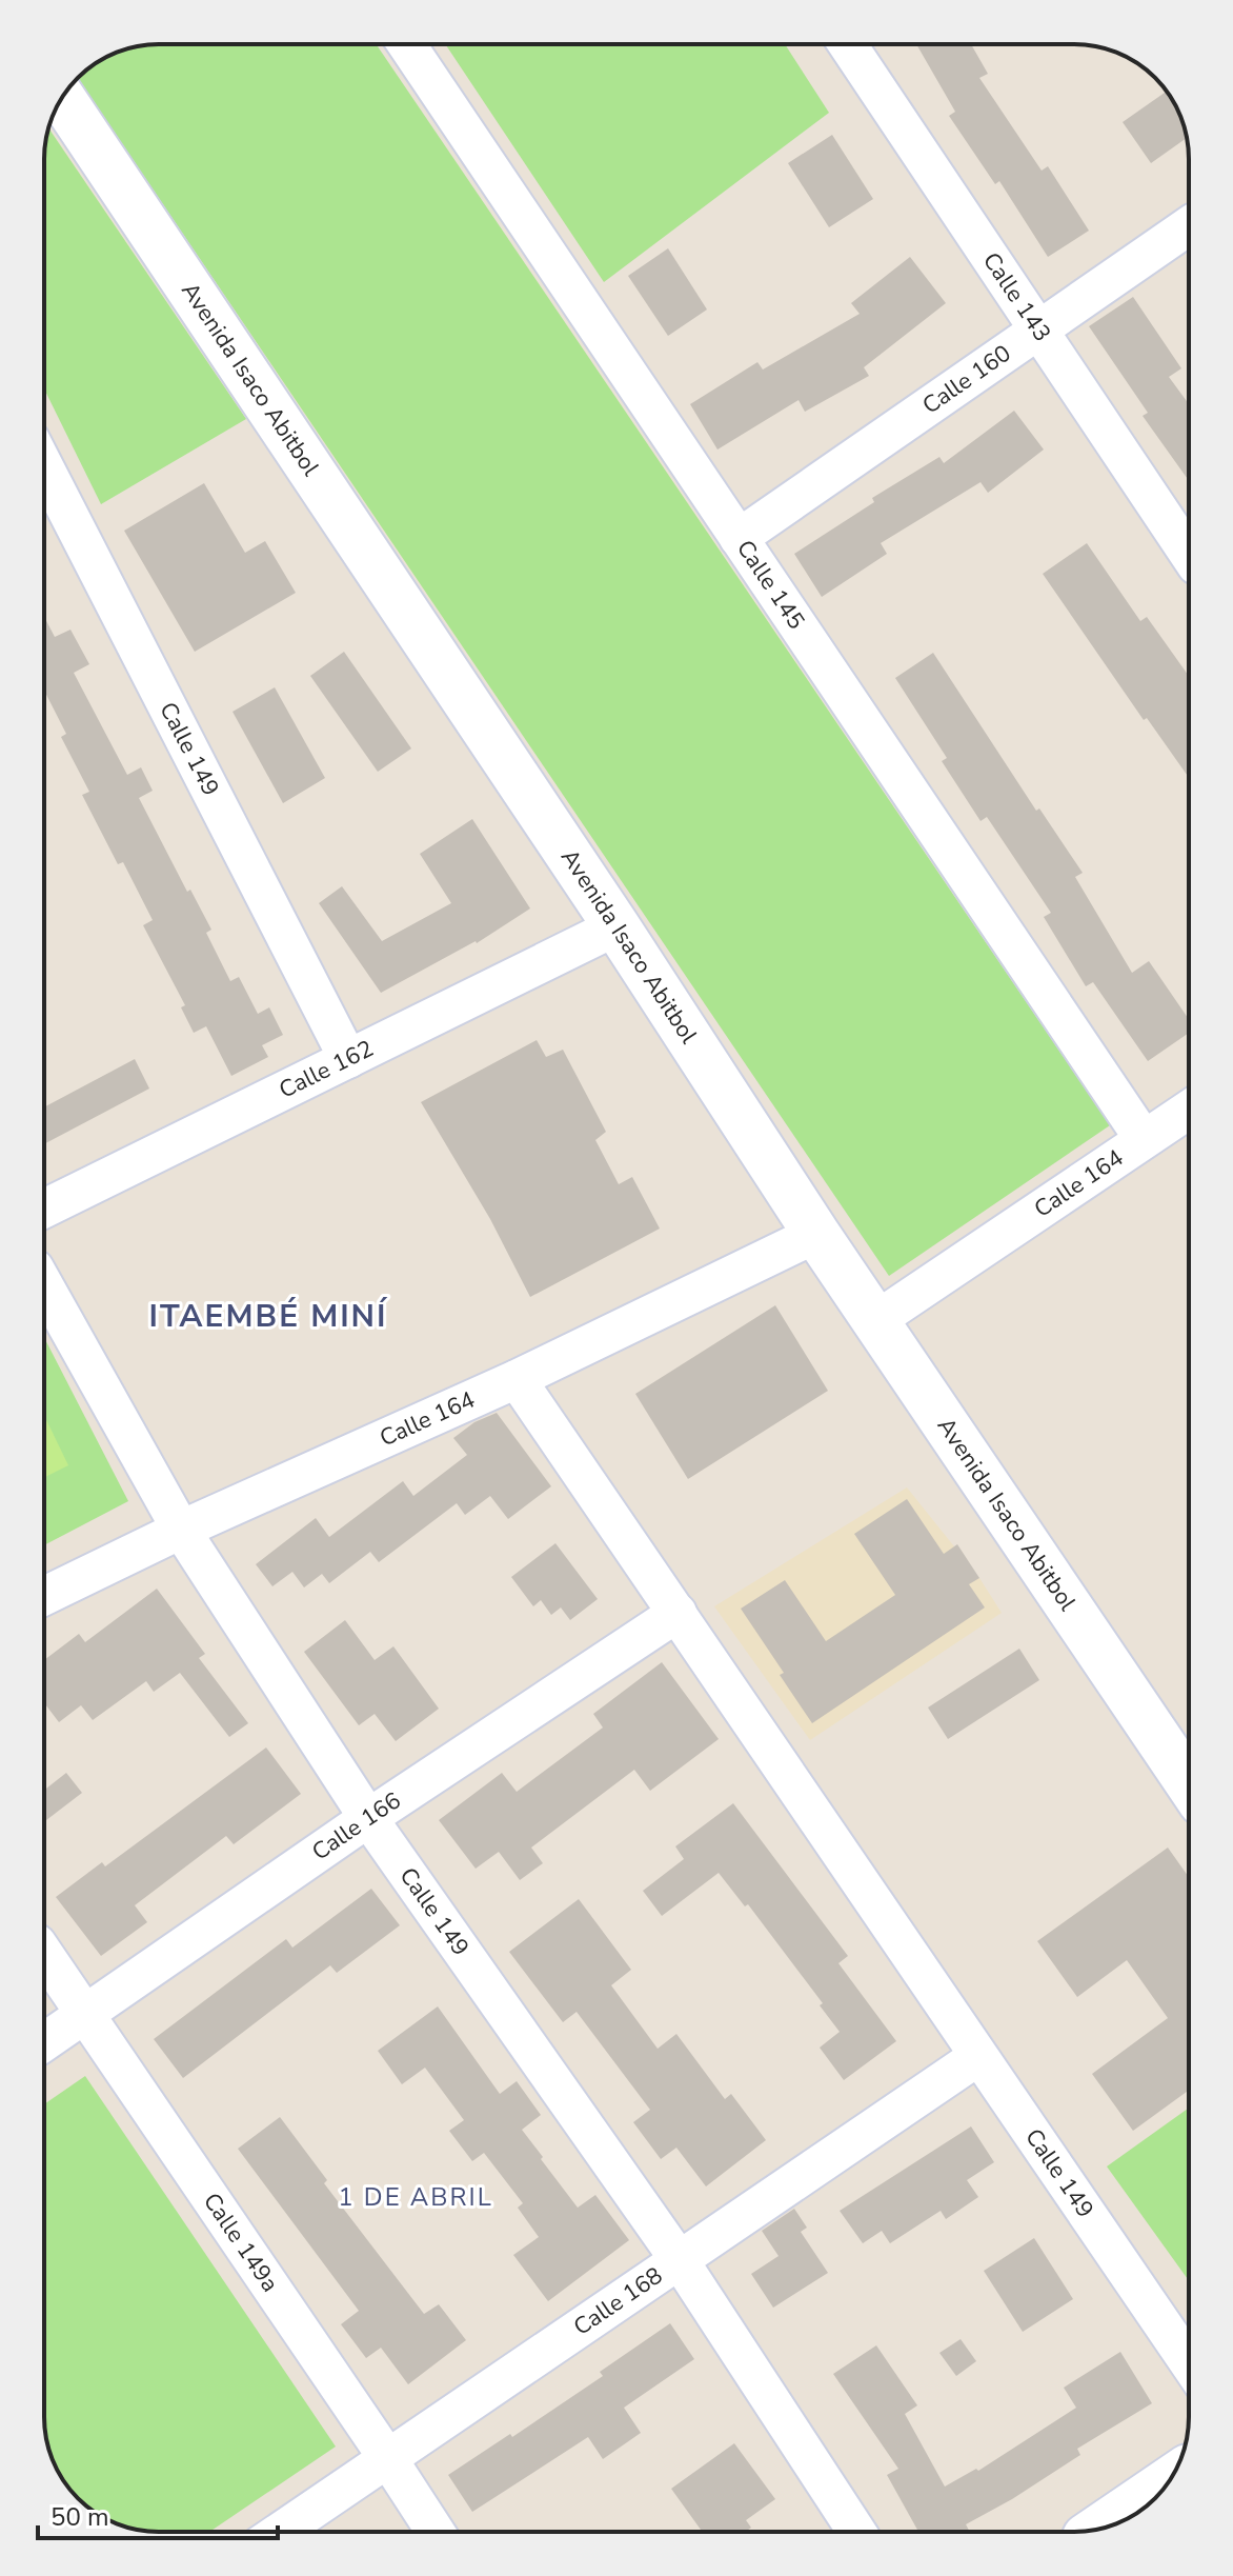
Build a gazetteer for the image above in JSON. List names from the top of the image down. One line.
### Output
{"streets":{"main road":["Avenida Isaco Abitbol"],"street":["Calle 143","Calle 160","Calle 145","Calle 149","Calle 162","Calle 164","Calle 166","Calle 149a","Calle 168"]},"crossings":[["Calle 143","Calle 160"],["Avenida Isaco Abitbol","Calle 162"],["Avenida Isaco Abitbol","Calle 164"],["Calle 160","Calle 145"],["Calle 145","Calle 164"],["Calle 149","Calle 162"],["Calle 149","Calle 164"],["Calle 149","Calle 166"],["Calle 149","Calle 168"],["Calle 166","Calle 149a"],["Calle 149a","Calle 168"]],"districts":["ITAEMBÉ MINÍ","1 DE ABRIL"],"scale_bar":"50 m"}
